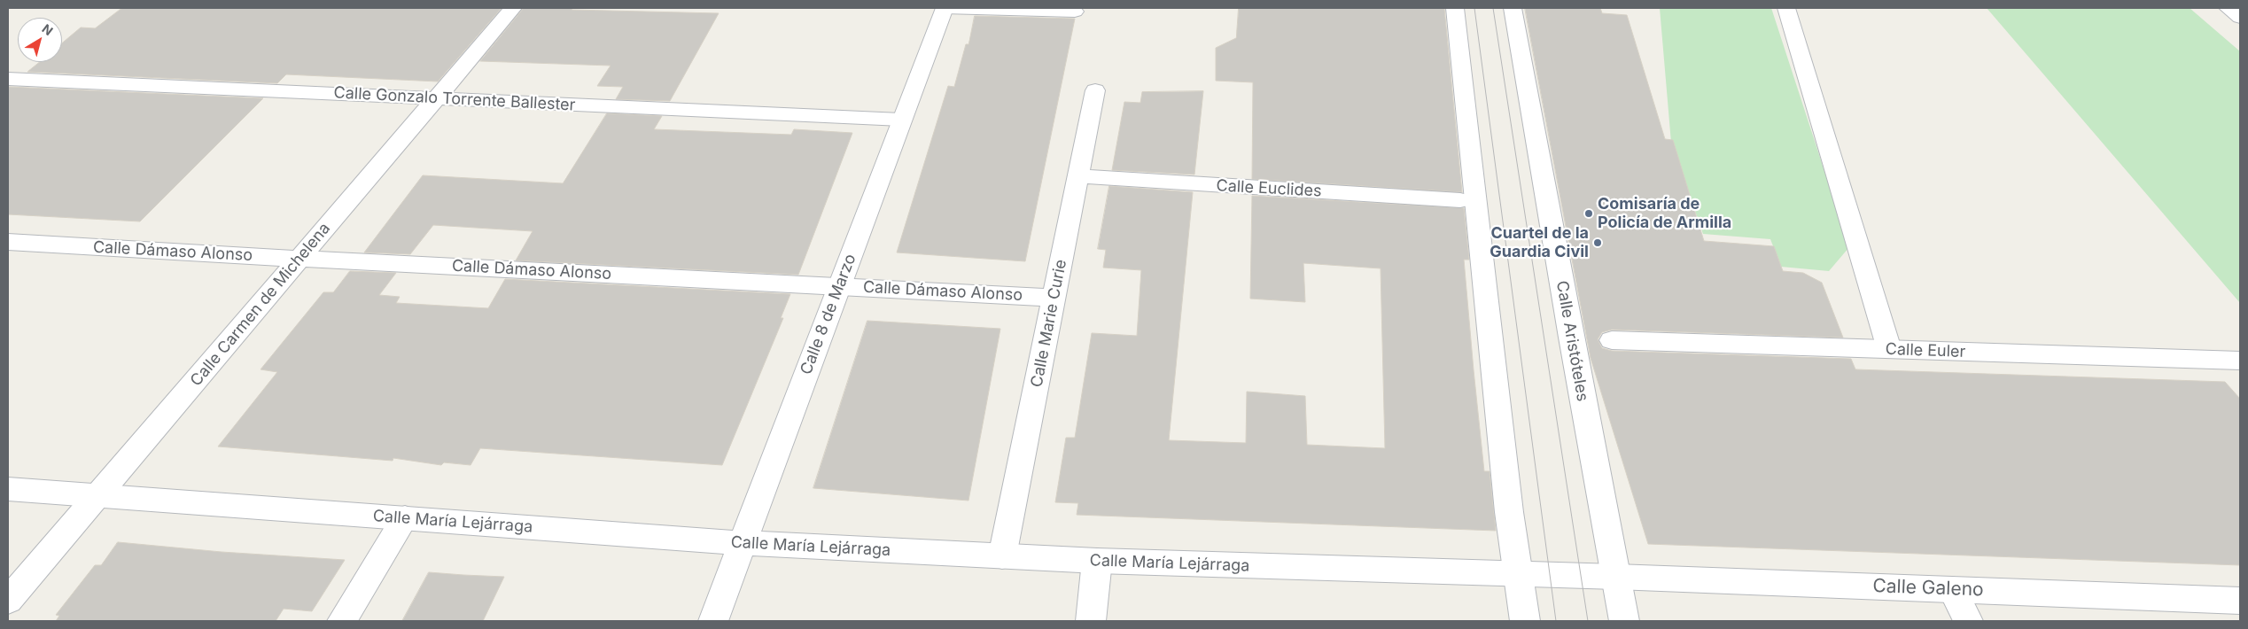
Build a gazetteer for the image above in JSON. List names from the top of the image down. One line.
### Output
{"streets":{"street":["Calle Gonzalo Torrente Ballester","Calle Euclides","Calle Dámaso Alonso","Calle Carmen de Michelena","Calle 8 de Marzo","Calle Marie Curie","Calle Aristóteles","Calle Euler","Calle María Lejárraga","Calle Galeno"]},"crossings":[["Calle Gonzalo Torrente Ballester","Calle Carmen de Michelena"],["Calle Gonzalo Torrente Ballester","Calle 8 de Marzo"],["Calle Euclides","Calle Marie Curie"],["Calle Dámaso Alonso","Calle Carmen de Michelena"],["Calle Dámaso Alonso","Calle 8 de Marzo"],["Calle Dámaso Alonso","Calle Marie Curie"],["Calle Carmen de Michelena","Calle María Lejárraga"],["Calle 8 de Marzo","Calle María Lejárraga"],["Calle Marie Curie","Calle María Lejárraga"],["Calle Aristóteles","Calle María Lejárraga"],["Calle Aristóteles","Calle Galeno"],["Calle María Lejárraga","Calle Galeno"]],"places":["Comisaría de Policía de Armilla","Cuartel de la Guardia Civil"],"north":"top right"}
